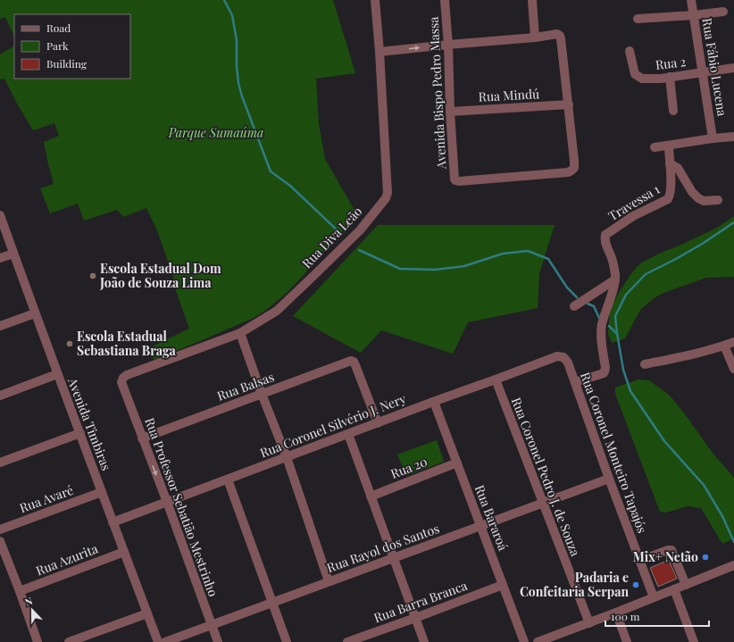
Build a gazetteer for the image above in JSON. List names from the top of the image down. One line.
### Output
{"streets":{"street":["Rua 2","Rua Fábio Lucena","Avenida Bispo Pedro Massa","Rua Mindú","Travessa 1","Rua Diva Leão","Rua Balsas","Avenida Timbiras","Rua Coronel Silvério J. Nery","Rua Coronel Monteiro Tapajós","Rua 20","Rua Coronel Pedro J. de Souza","Rua Avaré","Rua Professor Sebatião Mestrinho","Rua Bararoá","Rua Rayol dos Santos","Rua Azurita","Rua Barra Branca"]},"crossings":[["Rua 2","Rua Fábio Lucena"],["Avenida Bispo Pedro Massa","Rua Mindú"],["Travessa 1","Rua Coronel Monteiro Tapajós"],["Rua Diva Leão","Rua Professor Sebatião Mestrinho"],["Rua Balsas","Rua Coronel Silvério J. Nery"],["Rua Balsas","Rua Professor Sebatião Mestrinho"],["Avenida Timbiras","Rua Coronel Silvério J. Nery"],["Avenida Timbiras","Rua Avaré"],["Avenida Timbiras","Rua Azurita"],["Rua Coronel Silvério J. Nery","Rua Coronel Monteiro Tapajós"],["Rua Coronel Silvério J. Nery","Rua Coronel Pedro J. de Souza"],["Rua Coronel Silvério J. Nery","Rua Professor Sebatião Mestrinho"],["Rua Coronel Silvério J. Nery","Rua Bararoá"],["Rua Coronel Monteiro Tapajós","Rua Rayol dos Santos"],["Rua 20","Rua Bararoá"],["Rua Coronel Pedro J. de Souza","Rua Rayol dos Santos"],["Rua Professor Sebatião Mestrinho","Rua Rayol dos Santos"],["Rua Bararoá","Rua Rayol dos Santos"],["Rua Bararoá","Rua Barra Branca"]],"parks":["Parque Sumaúma"],"places":["Escola Estadual Dom João de Souza Lima","Escola Estadual Sebastiana Braga","Mix+ Netão","Padaria e Confeitaria Serpan"],"legend":["Road","Park","Building"],"scale_bar":"100 m","north":"top"}
